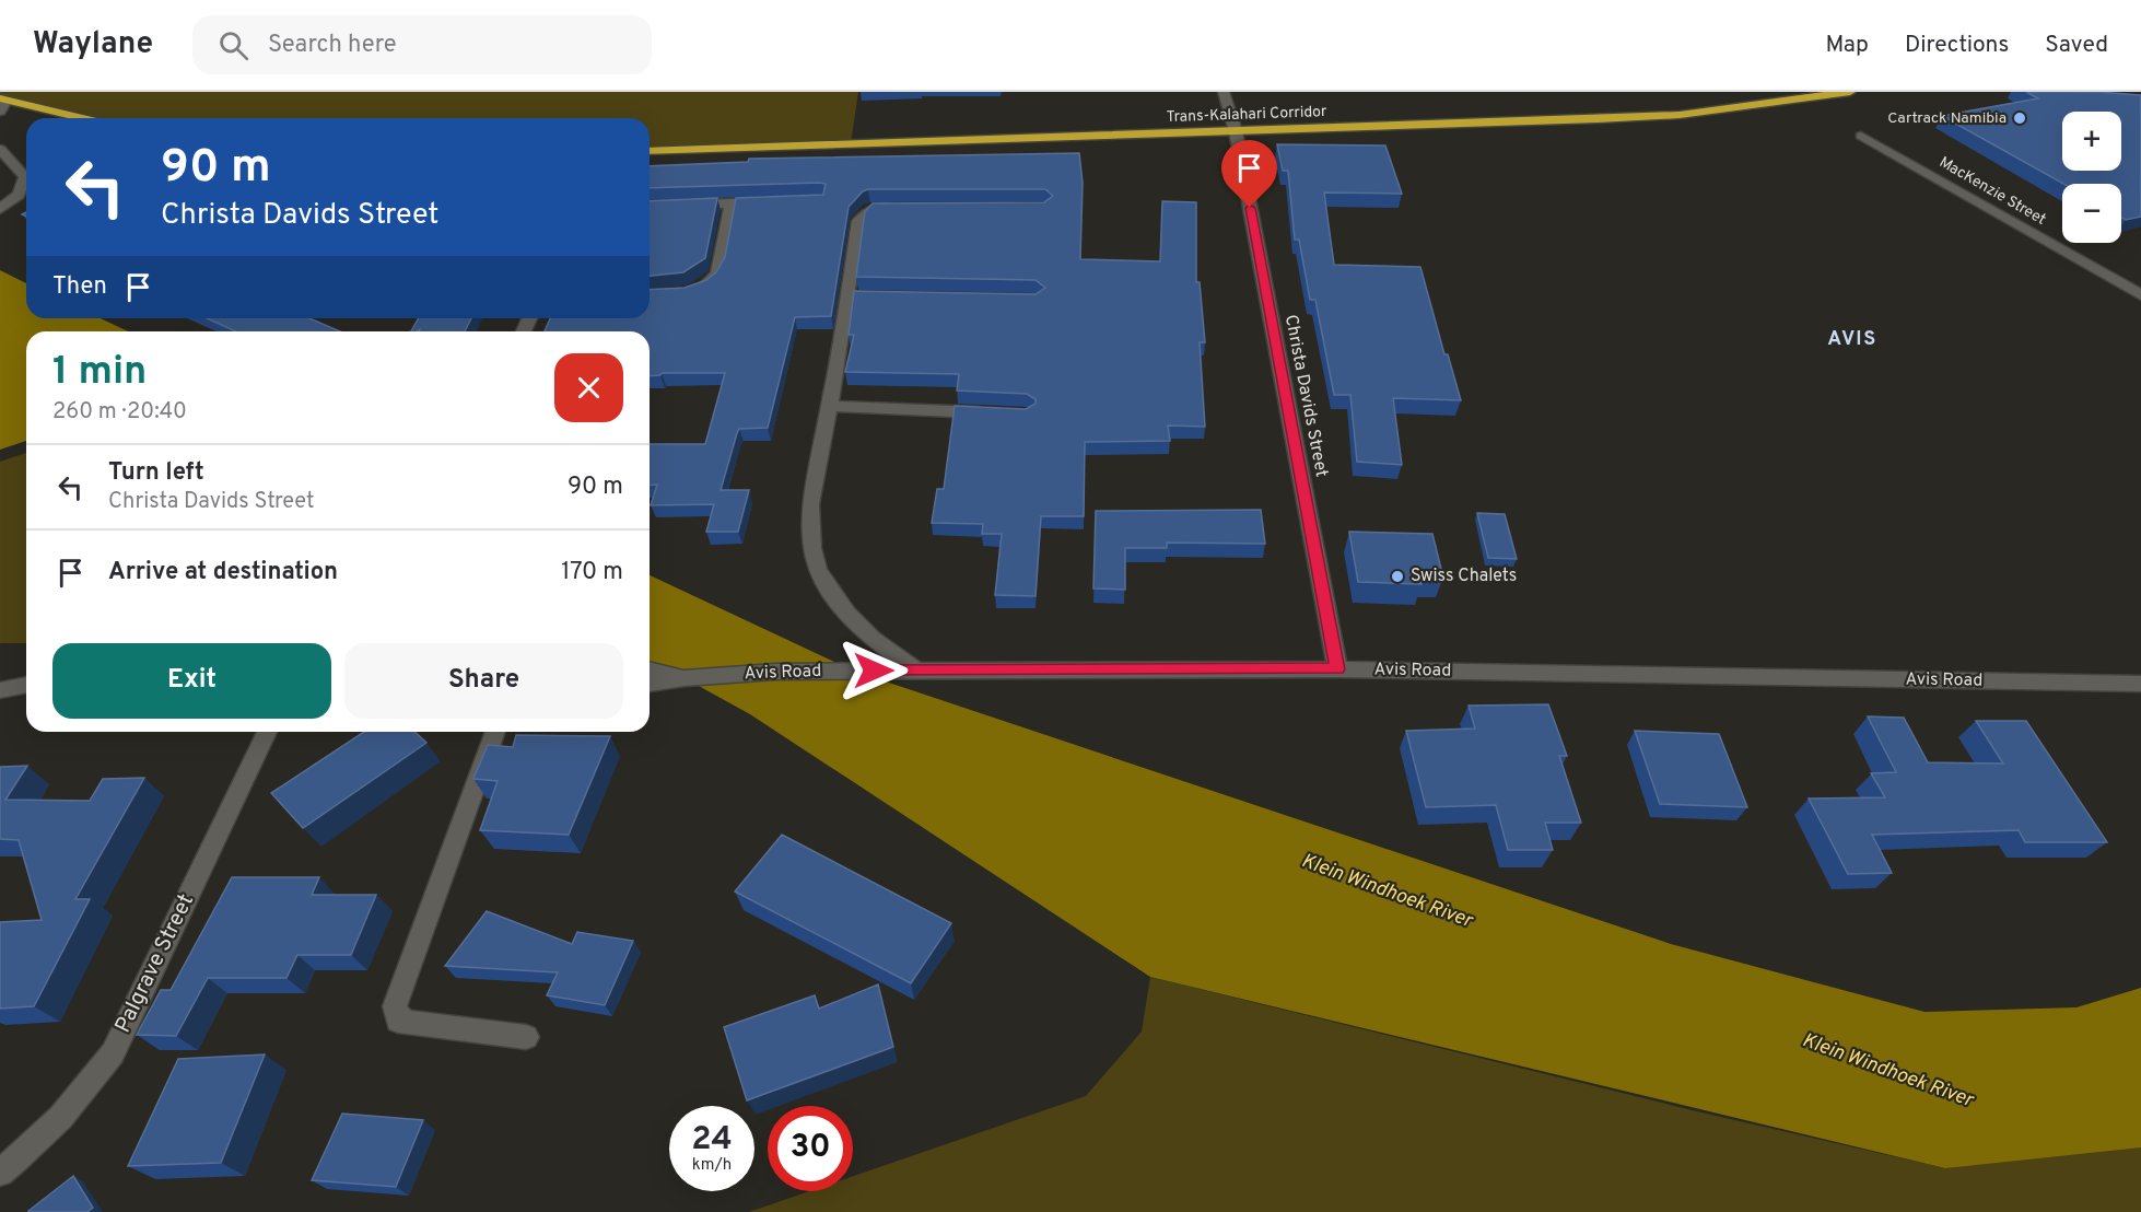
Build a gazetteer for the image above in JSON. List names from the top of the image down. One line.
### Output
{"streets":{"highway":["Trans-Kalahari Corridor"],"street":["MacKenzie Street","Christa Davids Street","Avis Road","Palgrave Street"]},"crossings":[["Trans-Kalahari Corridor","Christa Davids Street"],["Christa Davids Street","Avis Road"]],"districts":["AVIS"],"water":["Klein Windhoek River"],"places":["Cartrack Namibia","Swiss Chalets"],"page":{"header":"Waylane","search":"Search here","nav":["Map","Directions","Saved"],"map_buttons":["+","−"],"turn":["90 m","Christa Davids Street"],"then":"Then","heading":["1 min","260 m · 20:40"],"list":[{"name":"Turn left","note":"Christa Davids Street","value":"90 m"},{"name":"Arrive at destination","value":"170 m"}],"buttons":["Exit","Share"],"speed":"24 km/h","limit":"30"}}
